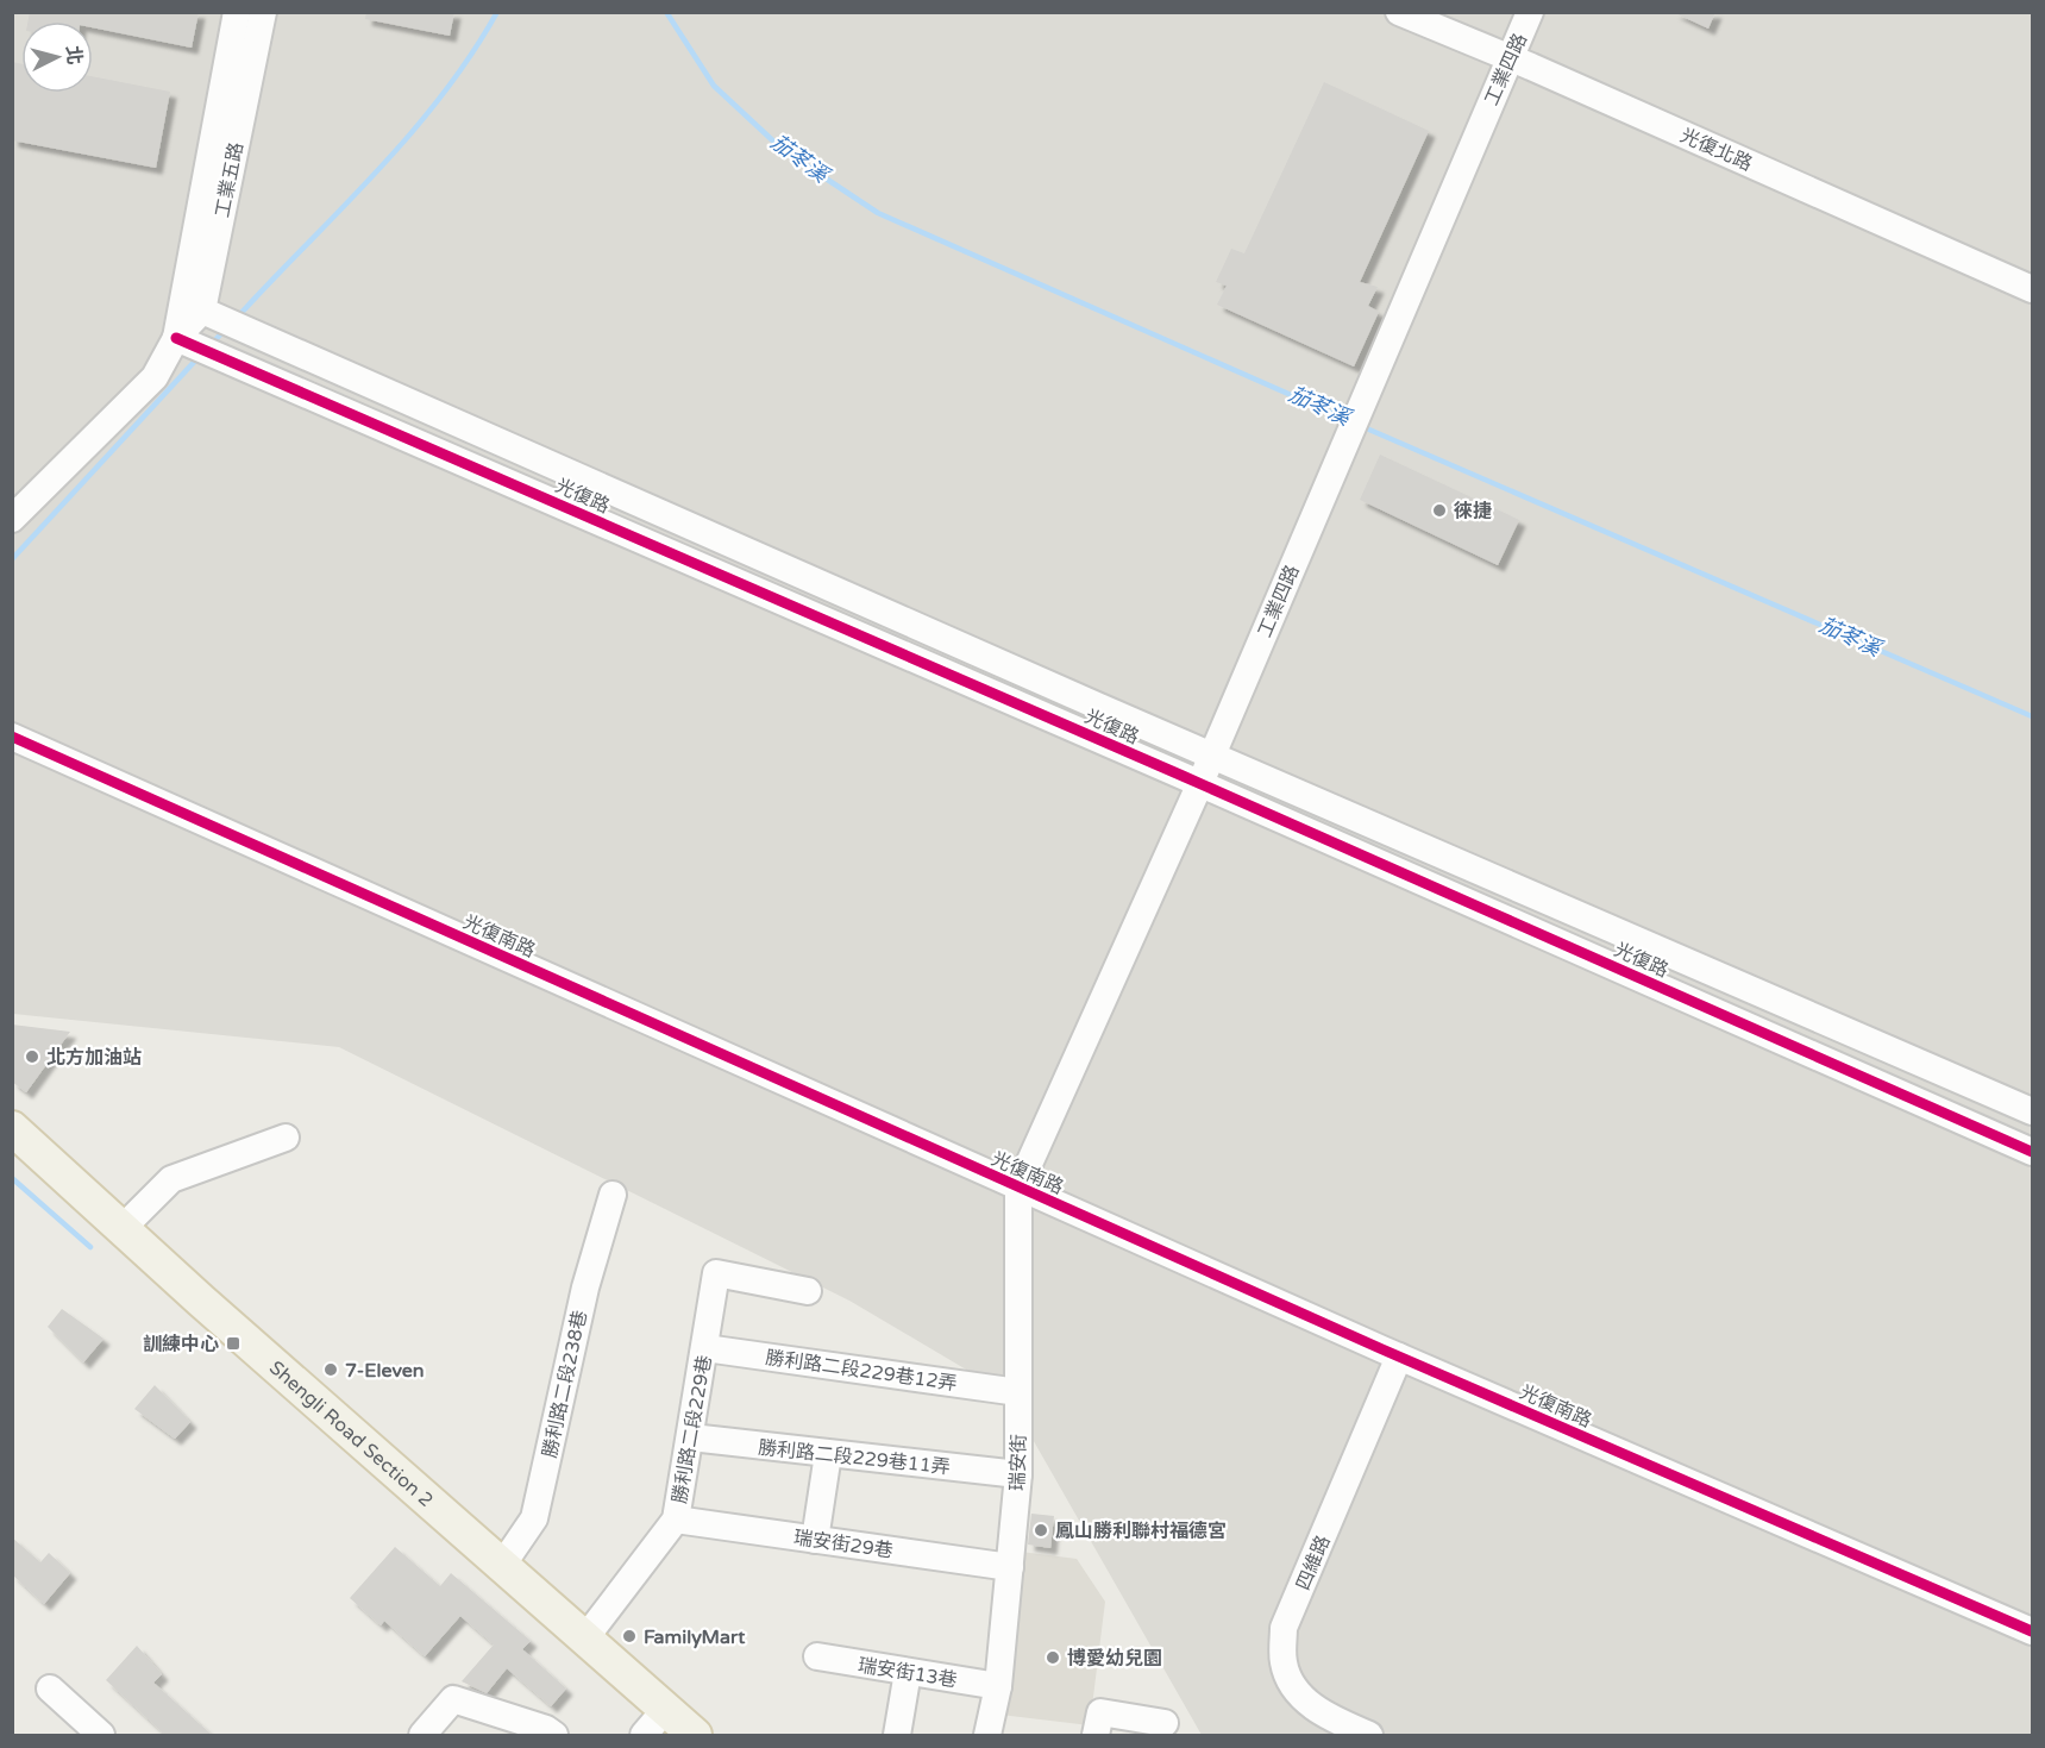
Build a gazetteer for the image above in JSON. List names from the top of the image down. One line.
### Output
{"streets":{"main road":["Shengli Road Section 2"],"street":["工業四路","光復北路","工業五路","光復路","光復南路","勝利路二段229巷12弄","勝利路二段238巷","勝利路二段229巷","勝利路二段229巷11弄","瑞安街","瑞安街29巷","四維路","瑞安街13巷"]},"crossings":[["工業四路","光復北路"],["工業四路","光復路"],["工業四路","光復南路"],["工業四路","瑞安街"],["工業五路","光復路"],["光復南路","瑞安街"],["光復南路","四維路"],["勝利路二段229巷12弄","勝利路二段229巷"],["勝利路二段229巷12弄","瑞安街"],["勝利路二段238巷","Shengli Road Section 2"],["勝利路二段229巷","Shengli Road Section 2"],["勝利路二段229巷","勝利路二段229巷11弄"],["勝利路二段229巷","瑞安街29巷"],["勝利路二段229巷11弄","瑞安街"],["瑞安街","瑞安街29巷"],["瑞安街","瑞安街13巷"]],"water":["茄苳溪"],"places":{"other":["徠捷","北方加油站","7-Eleven","鳳山勝利聯村福德宮","FamilyMart","博愛幼兒園"],"transit":["訓練中心"]},"north":"right"}
